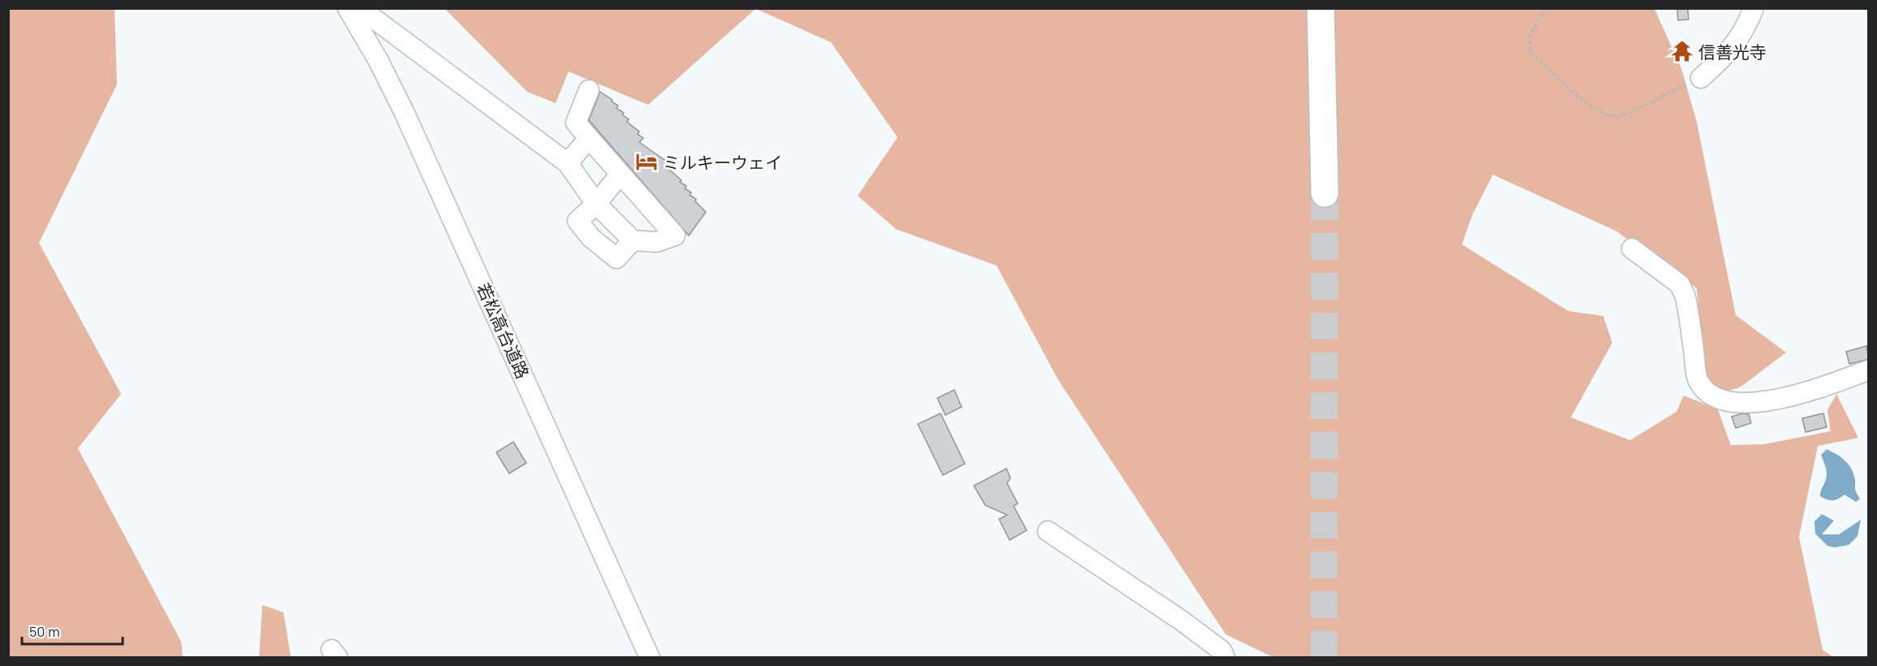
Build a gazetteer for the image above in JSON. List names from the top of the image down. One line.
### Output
{"streets":{"street":["若松高台道路"]},"places":{"temple":["信善光寺"],"hotel":["ミルキーウェイ"]},"scale_bar":"50 m"}
